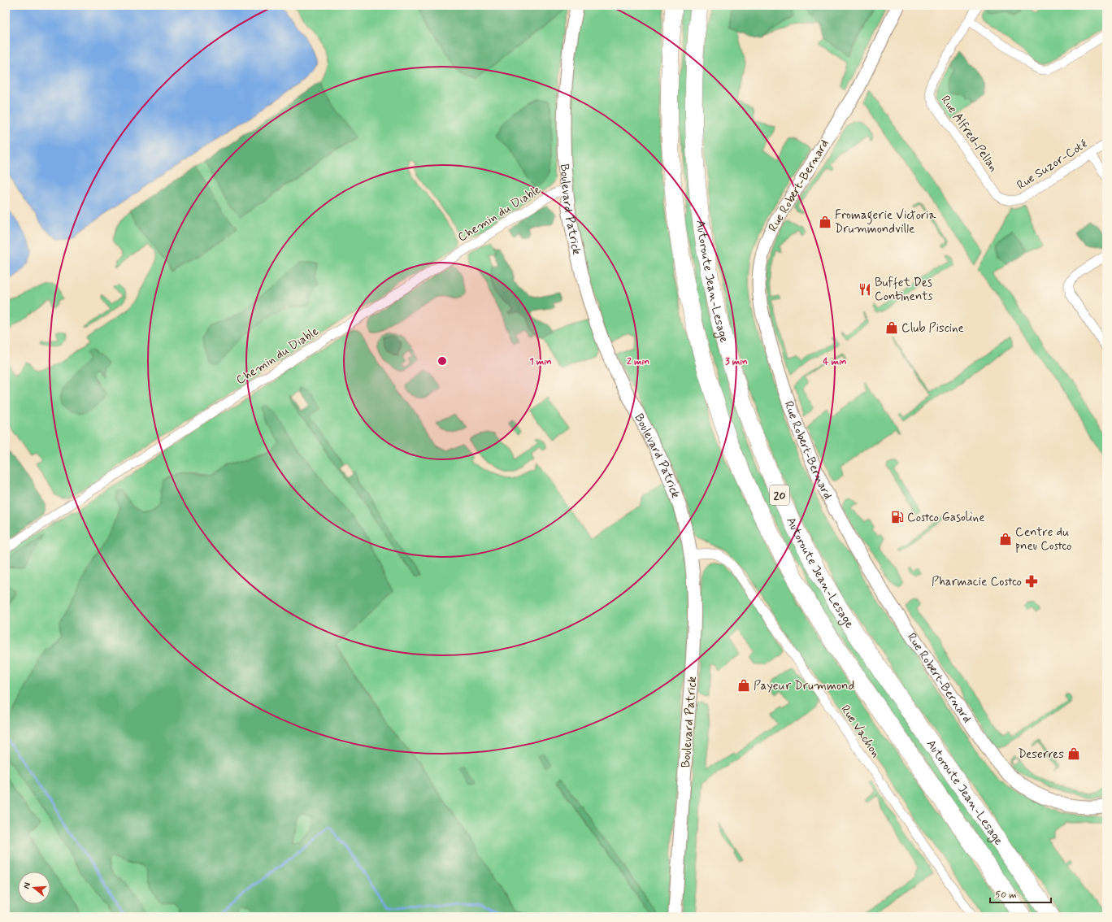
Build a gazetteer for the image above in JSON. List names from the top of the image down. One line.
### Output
{"streets":{"highway":["Autoroute Jean-Lesage","20"],"street":["Rue Alfred-Pellan","Rue Suzor-Coté","Rue Robert-Bernard","Boulevard Patrick","Chemin du Diable","Rue Vachon"]},"crossings":[["Rue Alfred-Pellan","Rue Suzor-Coté"],["Boulevard Patrick","Chemin du Diable"],["Boulevard Patrick","Rue Vachon"]],"places":{"shop":["Fromagerie Victoria Drummondville","Club Piscine","Centre du pneu Costco","Payeur Drummond","Deserres"],"restaurant":["Buffet Des Continents"],"fuel station":["Costco Gasoline"],"pharmacy":["Pharmacie Costco"]},"scale_bar":"50 m","north":"left","rings":["1 min","2 min","3 min","4 min"]}
